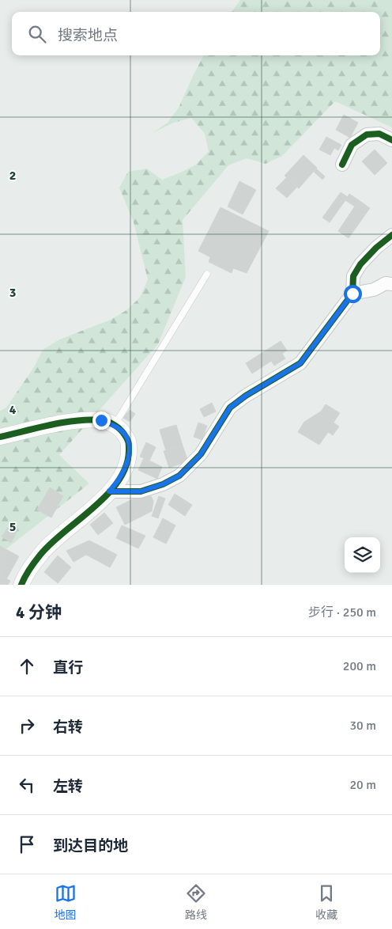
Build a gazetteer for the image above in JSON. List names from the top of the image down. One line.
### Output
{"page":{"search":"搜索地点","heading":["4 分钟","步行 · 250 m"],"list":[["直行","200 m"],["右转","30 m"],["左转","20 m"],"到达目的地"],"nav":["地图","路线","收藏"]},"grid":{"rows":["2","3","4","5"]}}
